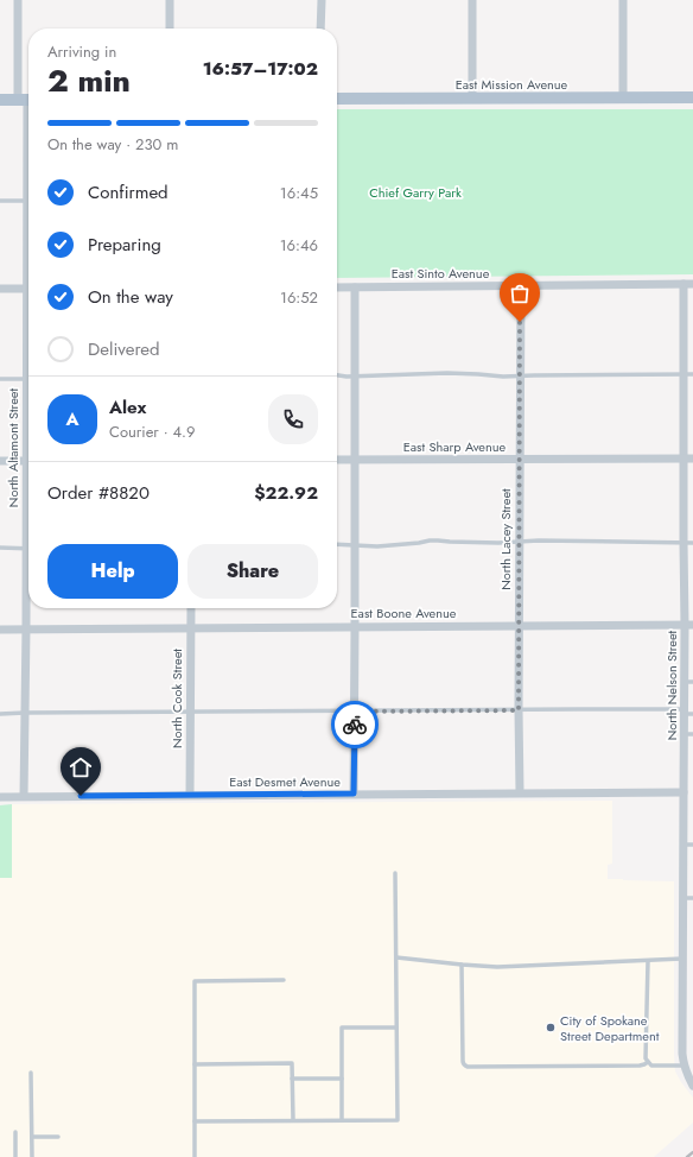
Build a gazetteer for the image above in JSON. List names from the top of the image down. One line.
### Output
{"streets":{"main road":["East Mission Avenue"],"street":["East Sinto Avenue","East Sharp Avenue","North Altamont Street","North Lacey Street","East Boone Avenue","North Nelson Street","North Cook Street","East Desmet Avenue"]},"crossings":[["East Sinto Avenue","North Lacey Street"],["East Sinto Avenue","North Nelson Street"],["East Sharp Avenue","North Lacey Street"],["East Sharp Avenue","North Nelson Street"],["North Altamont Street","East Boone Avenue"],["North Altamont Street","East Desmet Avenue"],["North Lacey Street","East Boone Avenue"],["North Lacey Street","East Desmet Avenue"],["East Boone Avenue","North Nelson Street"],["East Boone Avenue","North Cook Street"],["North Nelson Street","East Desmet Avenue"],["North Cook Street","East Desmet Avenue"]],"parks":["Chief Garry Park"],"places":["City of Spokane Street Department"],"page":{"heading":["2 min","Arriving in","16:57–17:02"],"panel":["Alex","Courier · 4.9","Order #8820","$22.92"],"bar":"On the way · 230 m","list":[["Confirmed","16:45"],["Preparing","16:46"],["On the way","16:52"],"Delivered"],"round":"A","buttons":["Help","Share"]}}
